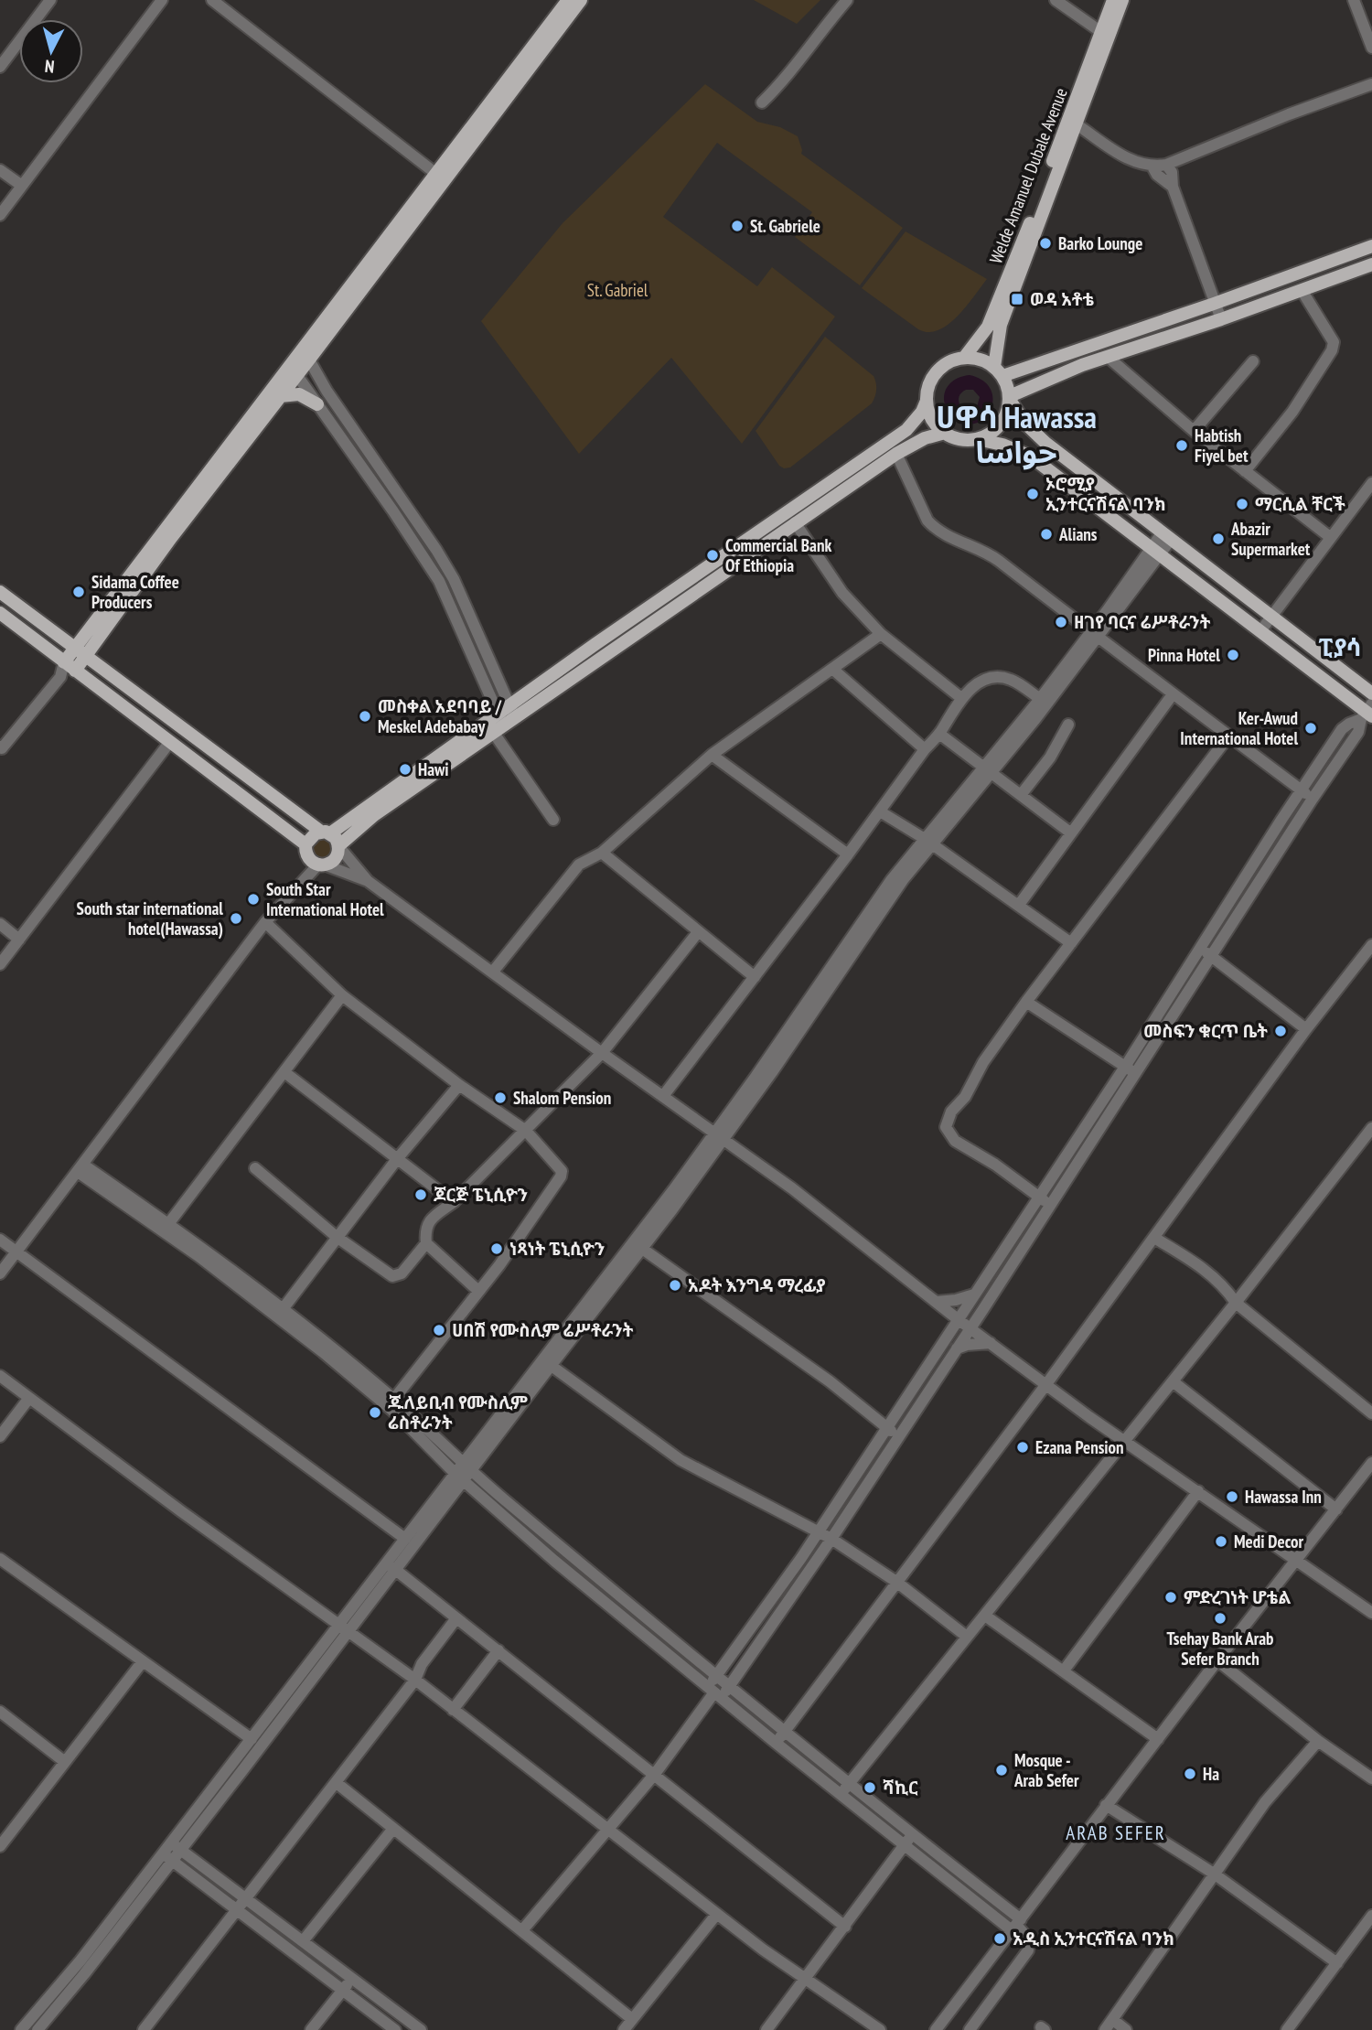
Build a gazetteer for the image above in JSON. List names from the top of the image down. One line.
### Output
{"streets":{"main road":["Welde Amanuel Dubale Avenue"]},"districts":["ሀዋሳ Hawassa حواسا","ፒያሳ","ARAB SEFER"],"parks":["St. Gabriel"],"places":{"other":["St. Gabriele","Barko Lounge","Habtish Fiyel bet","ኦሮሚያ ኢንተርናሽናል ባንክ","ማርሲል ቸርች","Alians","Abazir Supermarket","Commercial Bank Of Ethiopia","Sidama Coffee Producers","ዘገየ ባርና ሬሥቶራንት","Pinna Hotel","መስቀል አደባባይ / Meskel Adebabay","Ker-Awud International Hotel","Hawi","South Star International Hotel","South star international hotel(Hawassa)","መስፍን ቁርጥ ቤት","Shalom Pension","ጆርጅ ፔኒሲዮን","ነጻነት ፔኒሲዮን","አዶት እንግዳ ማረፊያ","ሀበሽ የሙስሊም ሬሥቶራንት","ጁለይቢብ የሙስሊም ሬስቶራንት","Ezana Pension","Hawassa Inn","Medi Decor","ምድረገነት ሆቴል","Tsehay Bank Arab Sefer Branch","Mosque - Arab Sefer","Ha","ሻኪር","አዲስ ኢንተርናሽናል ባንክ"],"transit":["ወዳ አቶቴ"]},"north":"bottom"}
